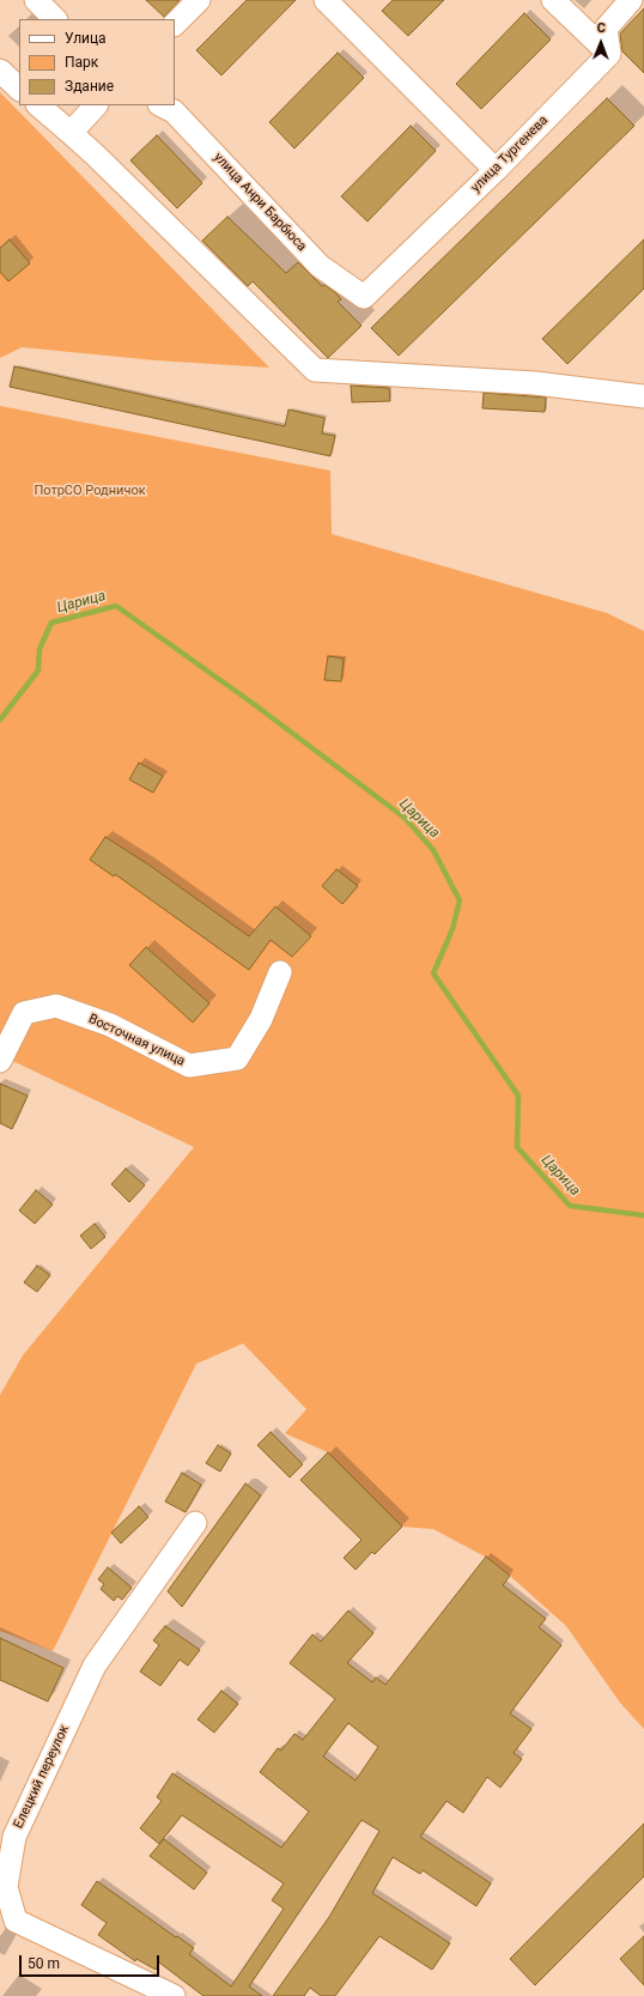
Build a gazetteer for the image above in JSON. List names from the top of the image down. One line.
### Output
{"streets":{"street":["улица Тургенева","улица Анри Барбюса","Восточная улица","Елецкий переулок"]},"crossings":[["улица Тургенева","улица Анри Барбюса"]],"water":["Царица"],"parks":["ПотрСО Родничок"],"legend":["Улица","Парк","Здание"],"scale_bar":"50 m","north":"top"}
